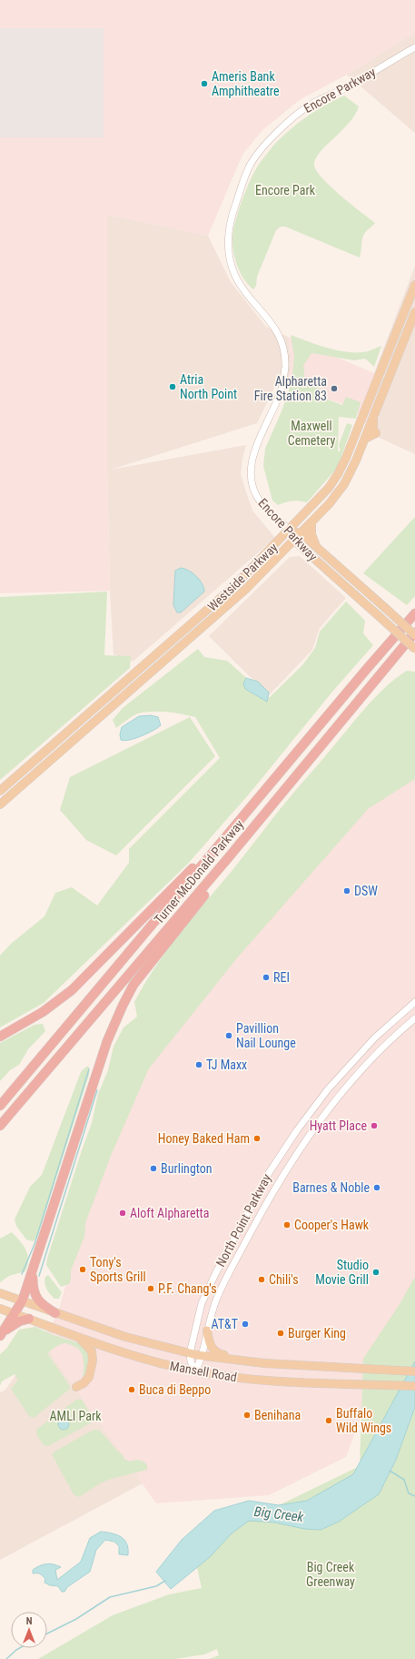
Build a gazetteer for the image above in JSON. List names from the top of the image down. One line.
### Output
{"streets":{"highway":["Turner McDonald Parkway"],"main road":["Encore Parkway","Westside Parkway","Mansell Road"],"street":["North Point Parkway"]},"crossings":[["Encore Parkway","Westside Parkway"],["North Point Parkway","Mansell Road"]],"water":["Big Creek"],"parks":["Encore Park","Maxwell Cemetery","AMLI Park","Big Creek Greenway"],"places":["Ameris Bank Amphitheatre","Atria North Point","Alpharetta Fire Station 83","DSW","REI","Pavillion Nail Lounge","TJ Maxx","Hyatt Place","Honey Baked Ham","Burlington","Barnes & Noble","Aloft Alpharetta","Cooper's Hawk","Tony's Sports Grill","Studio Movie Grill","Chili's","P.F. Chang's","AT&T","Burger King","Buca di Beppo","Benihana","Buffalo Wild Wings"],"north":"top"}
